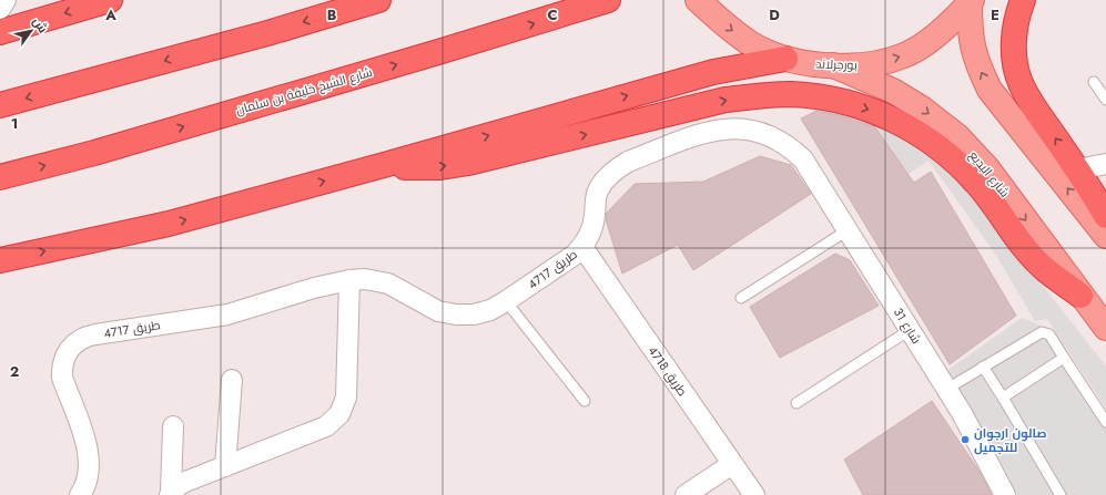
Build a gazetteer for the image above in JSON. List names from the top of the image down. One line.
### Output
{"streets":{"highway":["شارع الشيخ خليفة بن سلمان"],"main road":["بورجرلاند","شارع البديع"],"street":["طريق 4717","شارع 31","طريق 4718"]},"crossings":[["بورجرلاند","شارع البديع"],["طريق 4717","شارع 31"],["طريق 4717","طريق 4718"]],"one_way":["بورجرلاند"],"places":["صالون ارجوان للتجميل"],"north":"top right","grid":{"columns":["A","B","C","D","E"],"rows":["1","2"]}}
